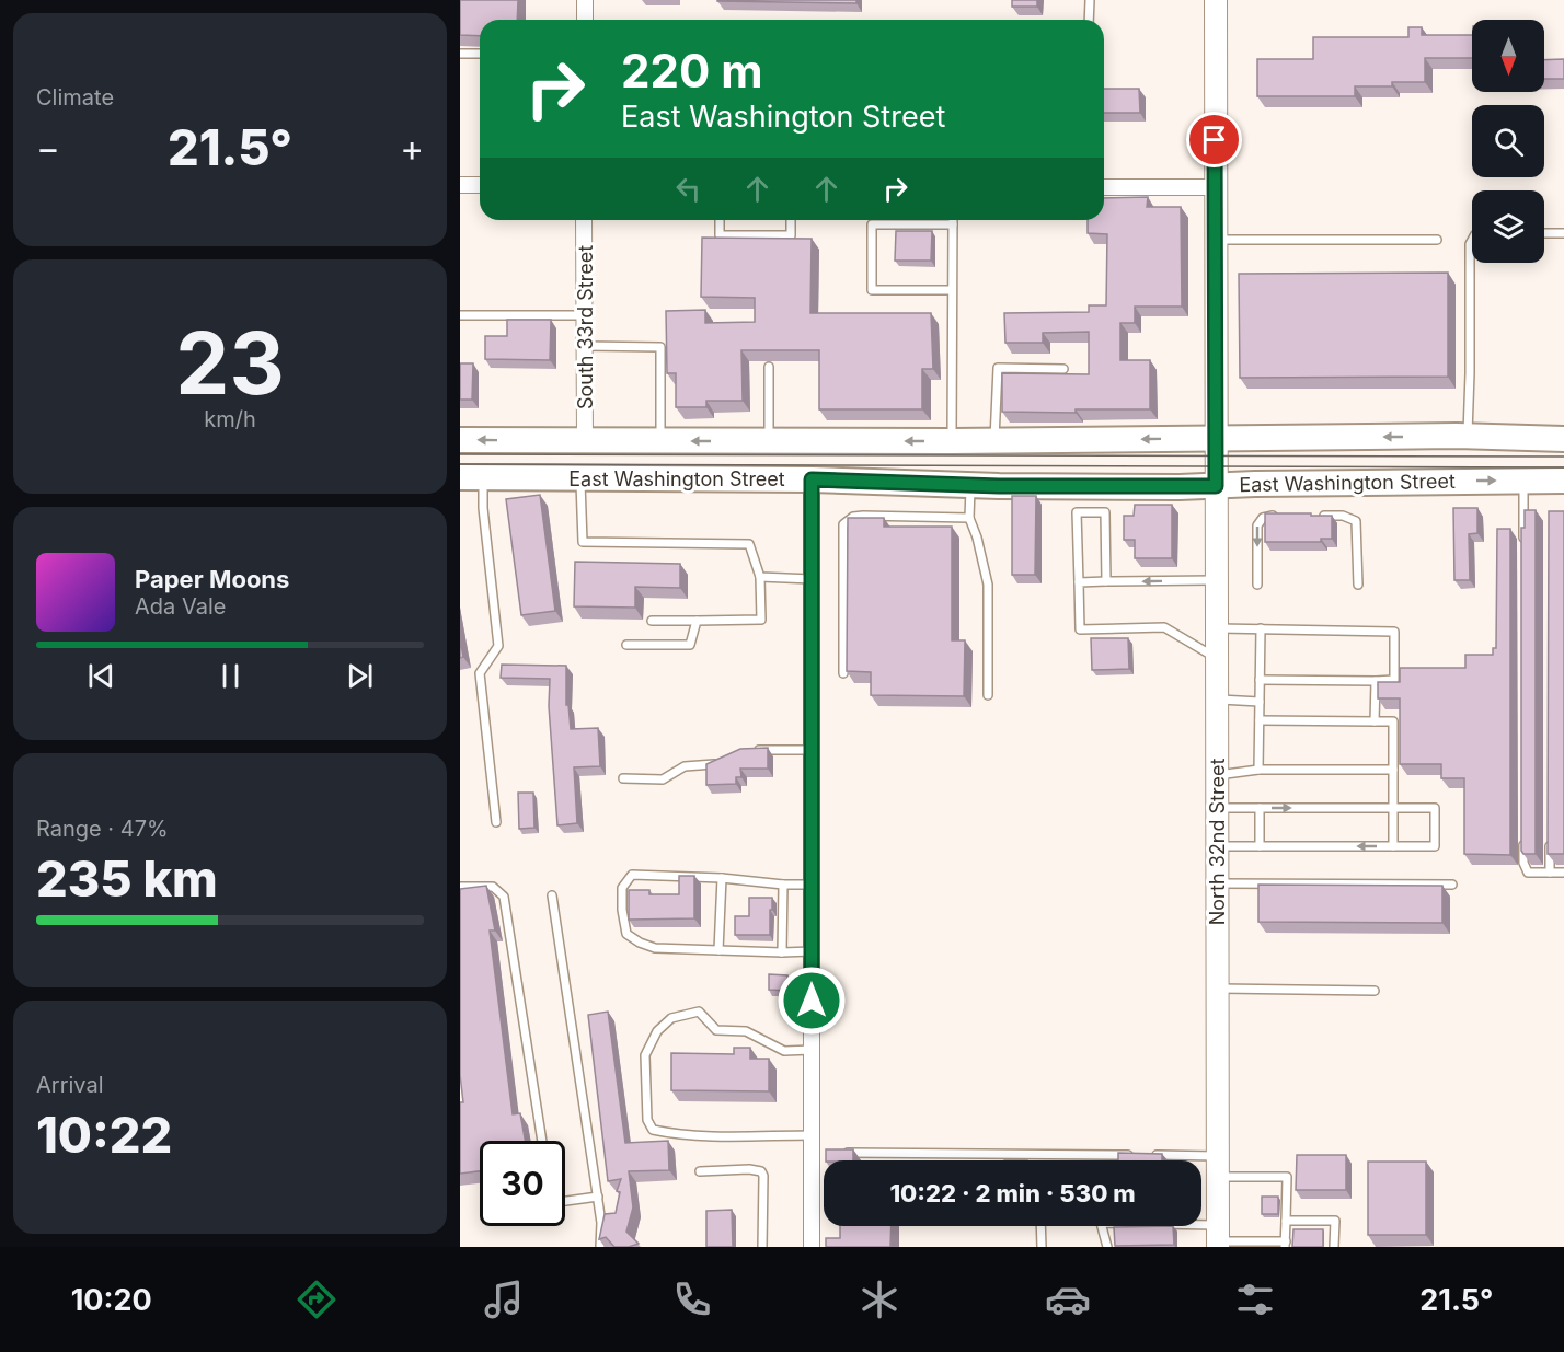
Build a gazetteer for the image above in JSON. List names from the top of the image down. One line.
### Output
{"streets":{"main road":["East Washington Street","North 32nd Street"],"street":["South 33rd Street"]},"crossings":[["South 33rd Street","East Washington Street"],["East Washington Street","North 32nd Street"]],"north":"bottom","page":{"tile":["Climate",["23","km/h"],["Range · 47%","235 km"],["Arrival","10:22"]],"turn":["220 m","East Washington Street"],"heat":["−","21.5°","+"],"song":["Paper Moons","Ada Vale"],"limit":"30","trip":"10:22 · 2 min · 530 m","tabs":["10:20","21.5°"]}}
